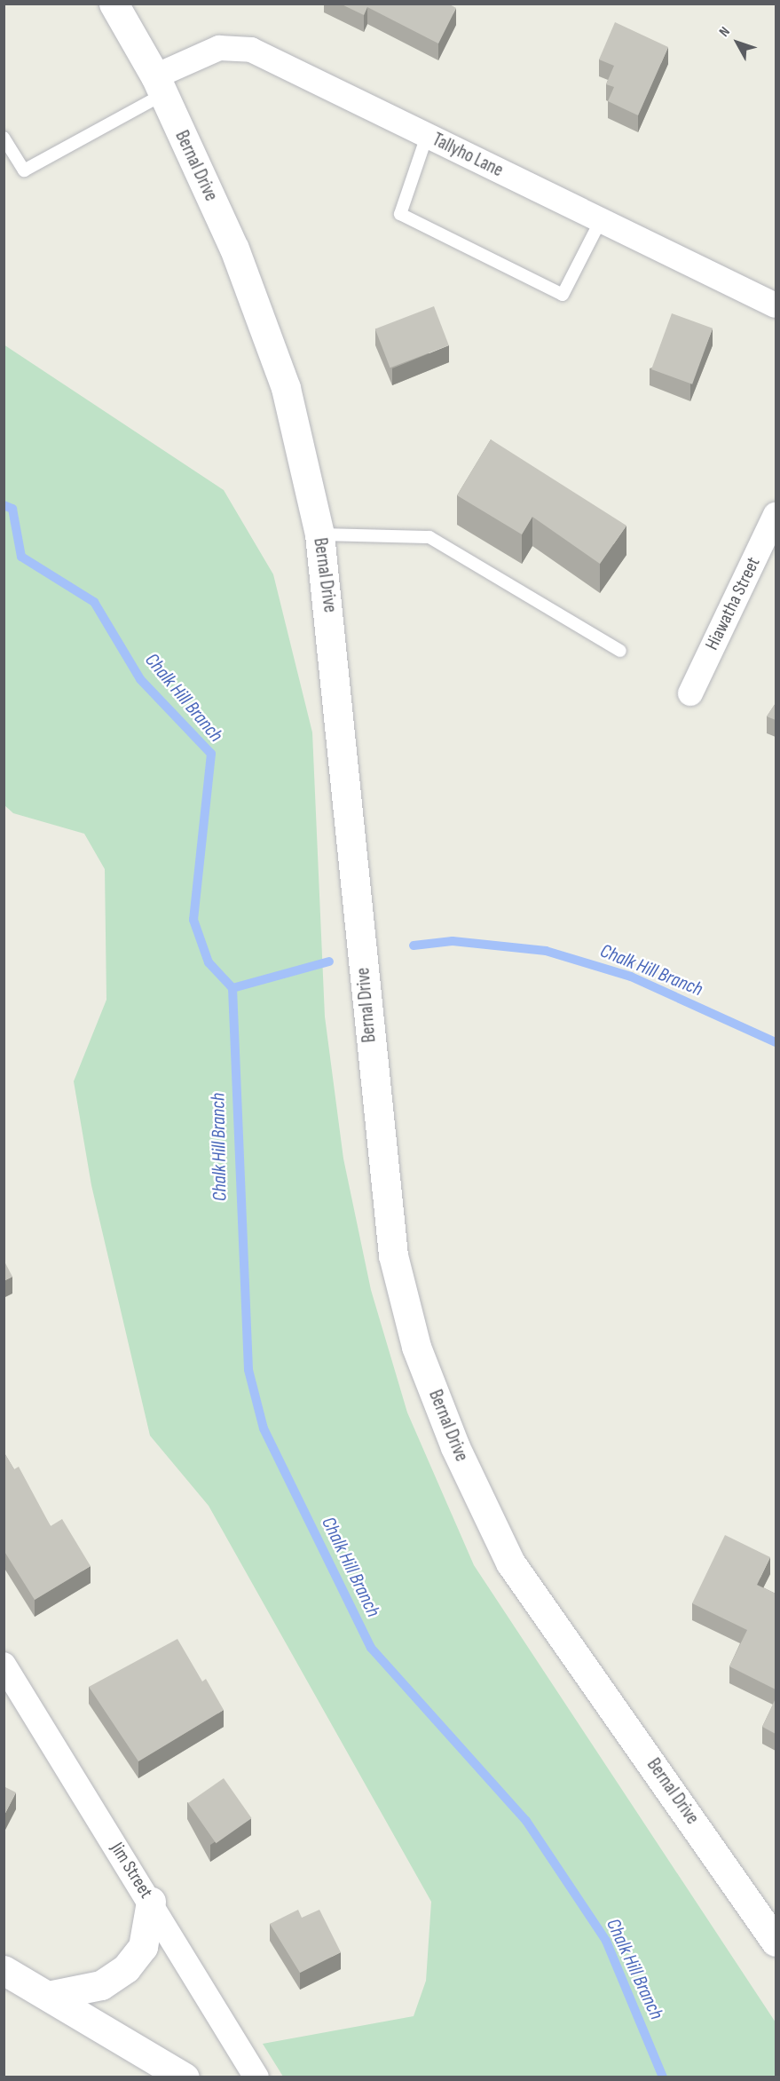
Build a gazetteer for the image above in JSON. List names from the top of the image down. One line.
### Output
{"streets":{"street":["Tallyho Lane","Bernal Drive","Hiawatha Street","Jim Street"]},"crossings":[["Tallyho Lane","Bernal Drive"]],"water":["Chalk Hill Branch"],"north":"top left"}
